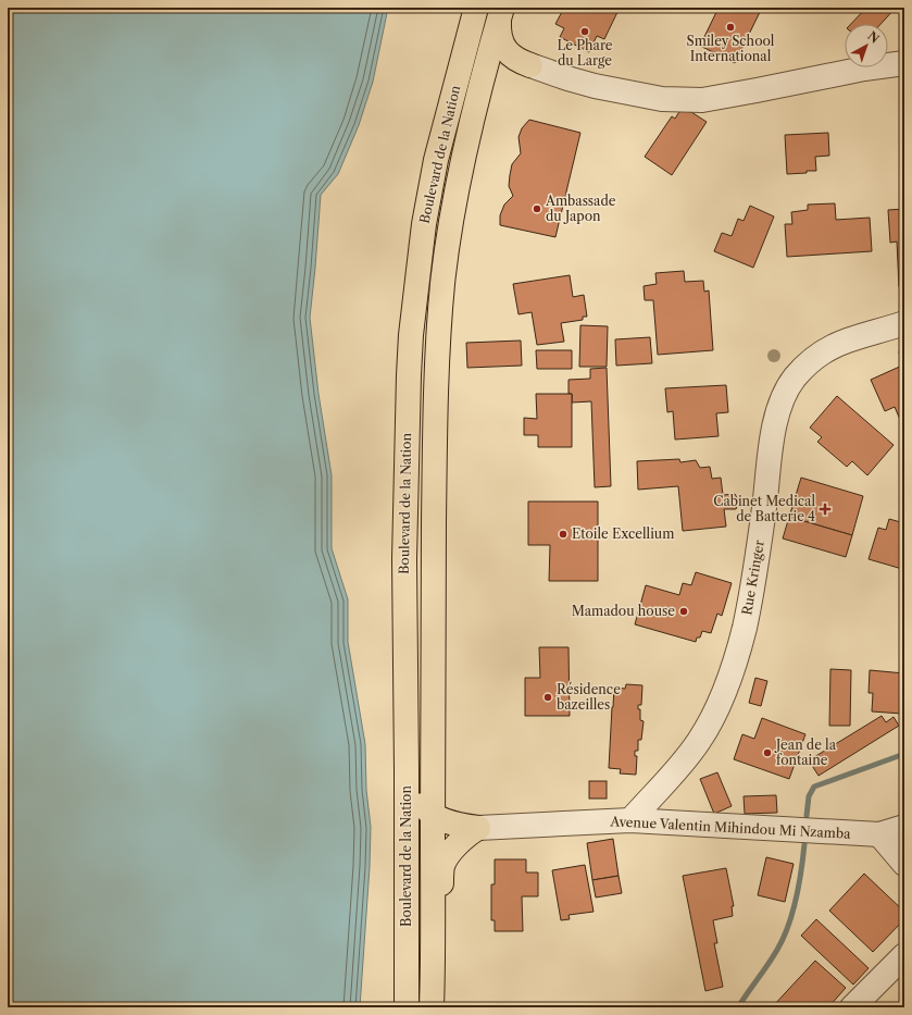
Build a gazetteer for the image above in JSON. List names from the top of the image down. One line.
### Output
{"streets":{"main road":["Boulevard de la Nation"],"street":["Rue Kringer","Avenue Valentin Mihindou Mi Nzamba"]},"crossings":[["Rue Kringer","Avenue Valentin Mihindou Mi Nzamba"]],"places":{"other":["Smiley School International","Le Phare du Large","Ambassade du Japon","Etoile Excellium","Mamadou house","Résidence bazeilles","Jean de la fontaine"],"health":["Cabinet Medical de Batterie 4"]},"north":"top right"}
